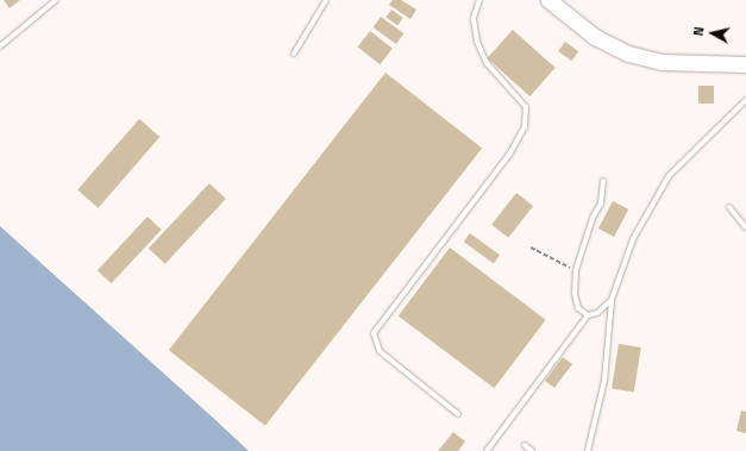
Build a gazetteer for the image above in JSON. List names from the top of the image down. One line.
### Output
{"north":"left"}
